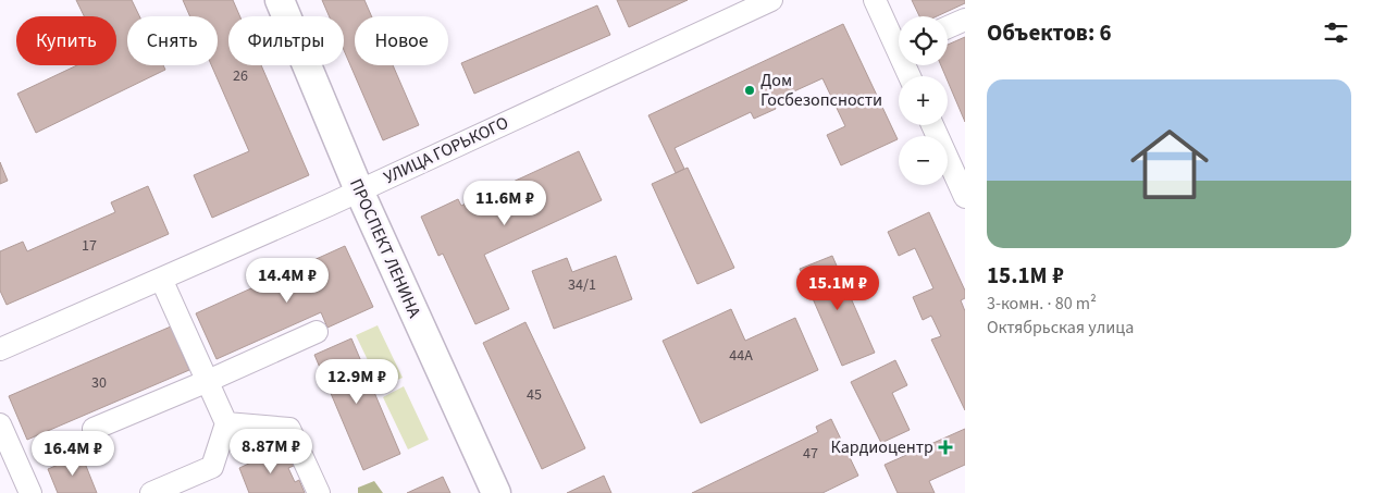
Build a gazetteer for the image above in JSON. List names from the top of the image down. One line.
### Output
{"streets":{"main road":["ПРОСПЕКТ ЛЕНИНА"],"street":["УЛИЦА ГОРЬКОГО"]},"crossings":[["УЛИЦА ГОРЬКОГО","ПРОСПЕКТ ЛЕНИНА"]],"places":{"other":["Дом Госбезопсности"],"health":["Кардиоцентр"]},"house_numbers":["26","17","34/1","44А","30","45","47"],"page":{"heading":"Объектов: 6","map_buttons":["+","−"],"chip":["Купить","Снять","Фильтры","Новое"],"list":[{"name":"15.1M ₽","note":"3-комн. · 80 m² · Октябрьская улица"}],"price":["11.6M ₽","14.4M ₽","15.1M ₽","12.9M ₽","8.87M ₽","16.4M ₽"]}}
